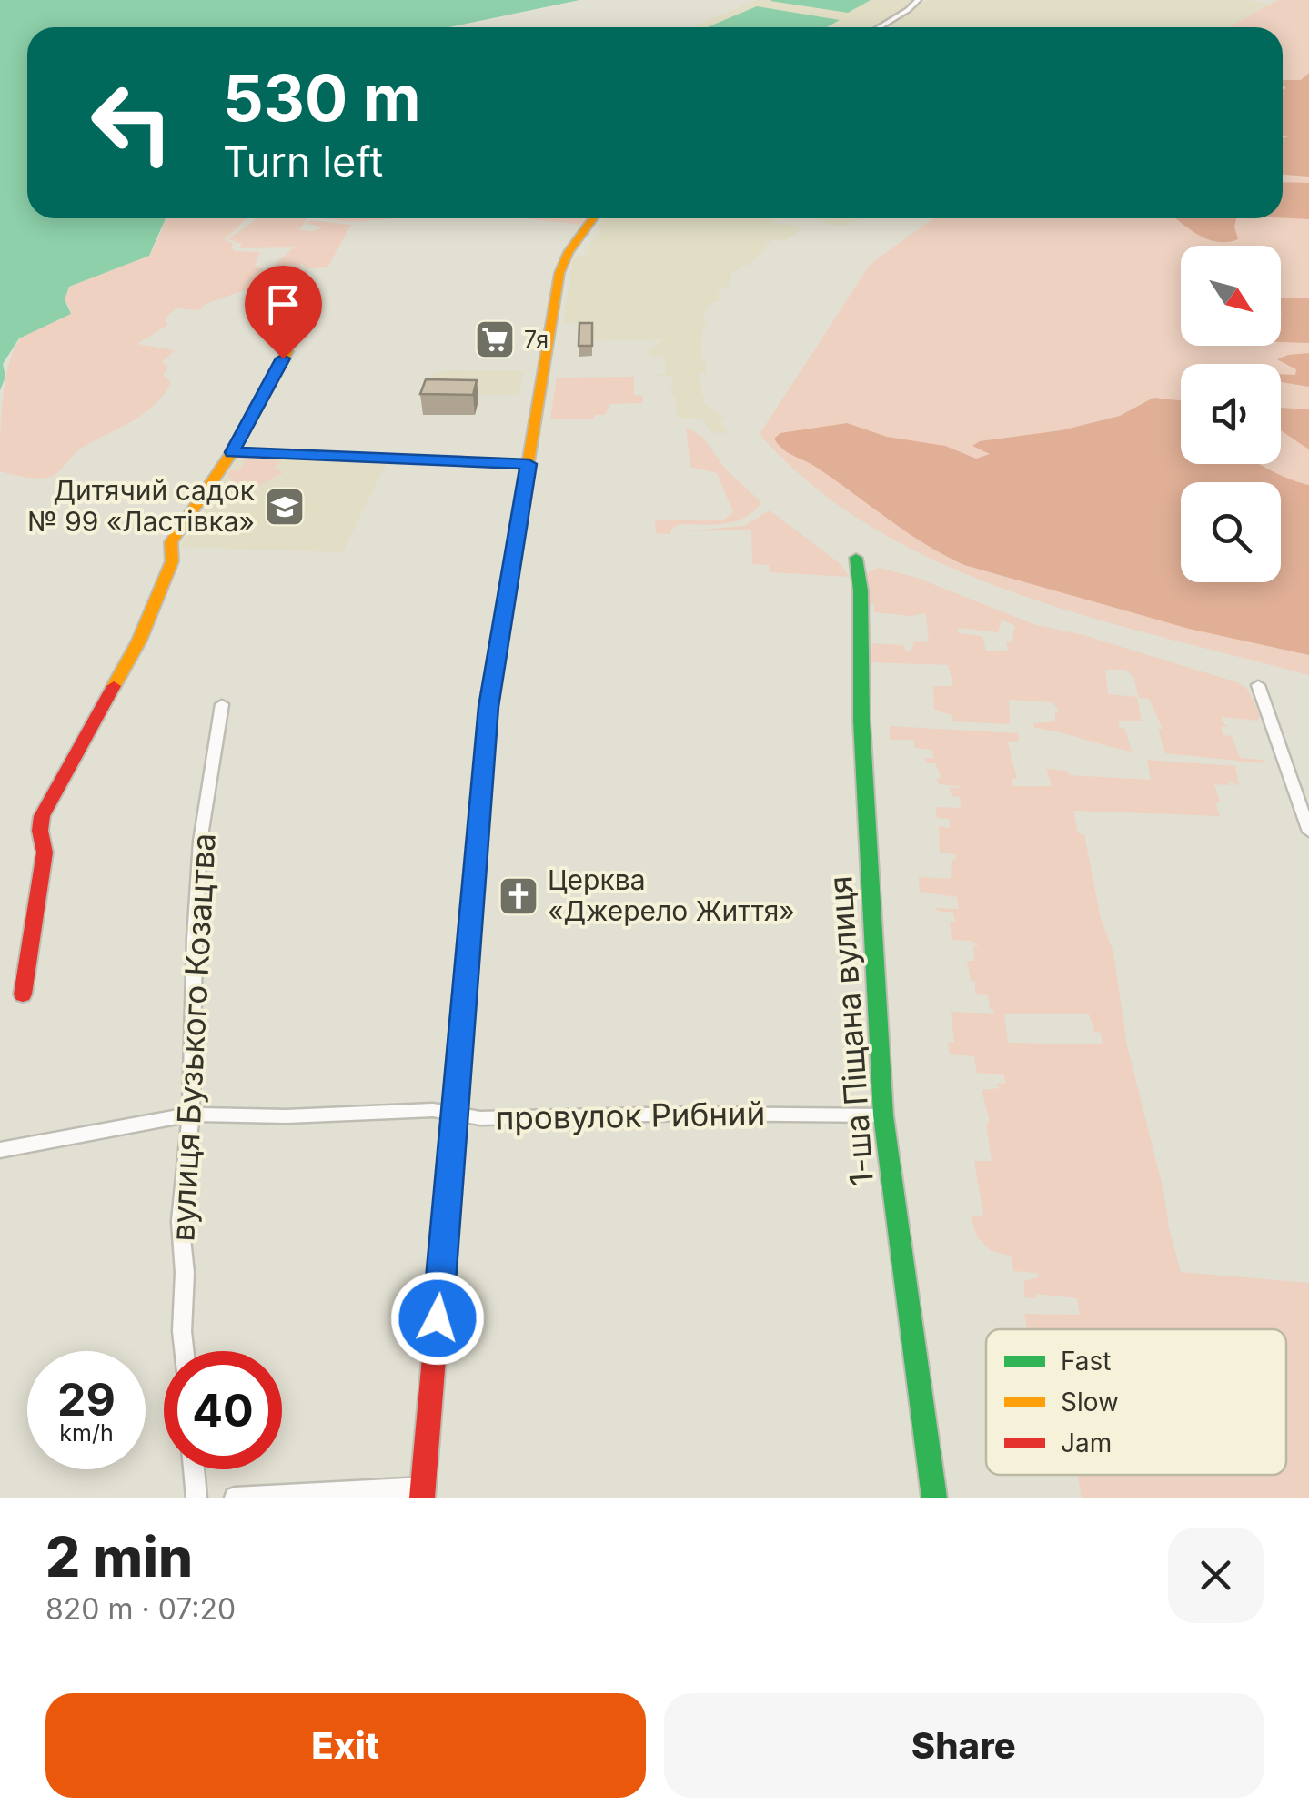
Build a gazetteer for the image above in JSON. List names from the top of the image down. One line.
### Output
{"streets":{"street":["1-ша Піщана вулиця","вулиця Бузького Козацтва","провулок Рибний"]},"crossings":[["1-ша Піщана вулиця","провулок Рибний"],["вулиця Бузького Козацтва","провулок Рибний"]],"places":{"supermarket":["7я"],"school or university":["Дитячий садок № 99 «Ластівка»"],"church":["Церква «Джерело Життя»"]},"legend":["Fast","Slow","Jam"],"north":"bottom right","page":{"turn":["530 m","Turn left"],"speed":"29 km/h","limit":"40","heading":["2 min","820 m · 07:20"],"buttons":["Exit","Share"]}}
